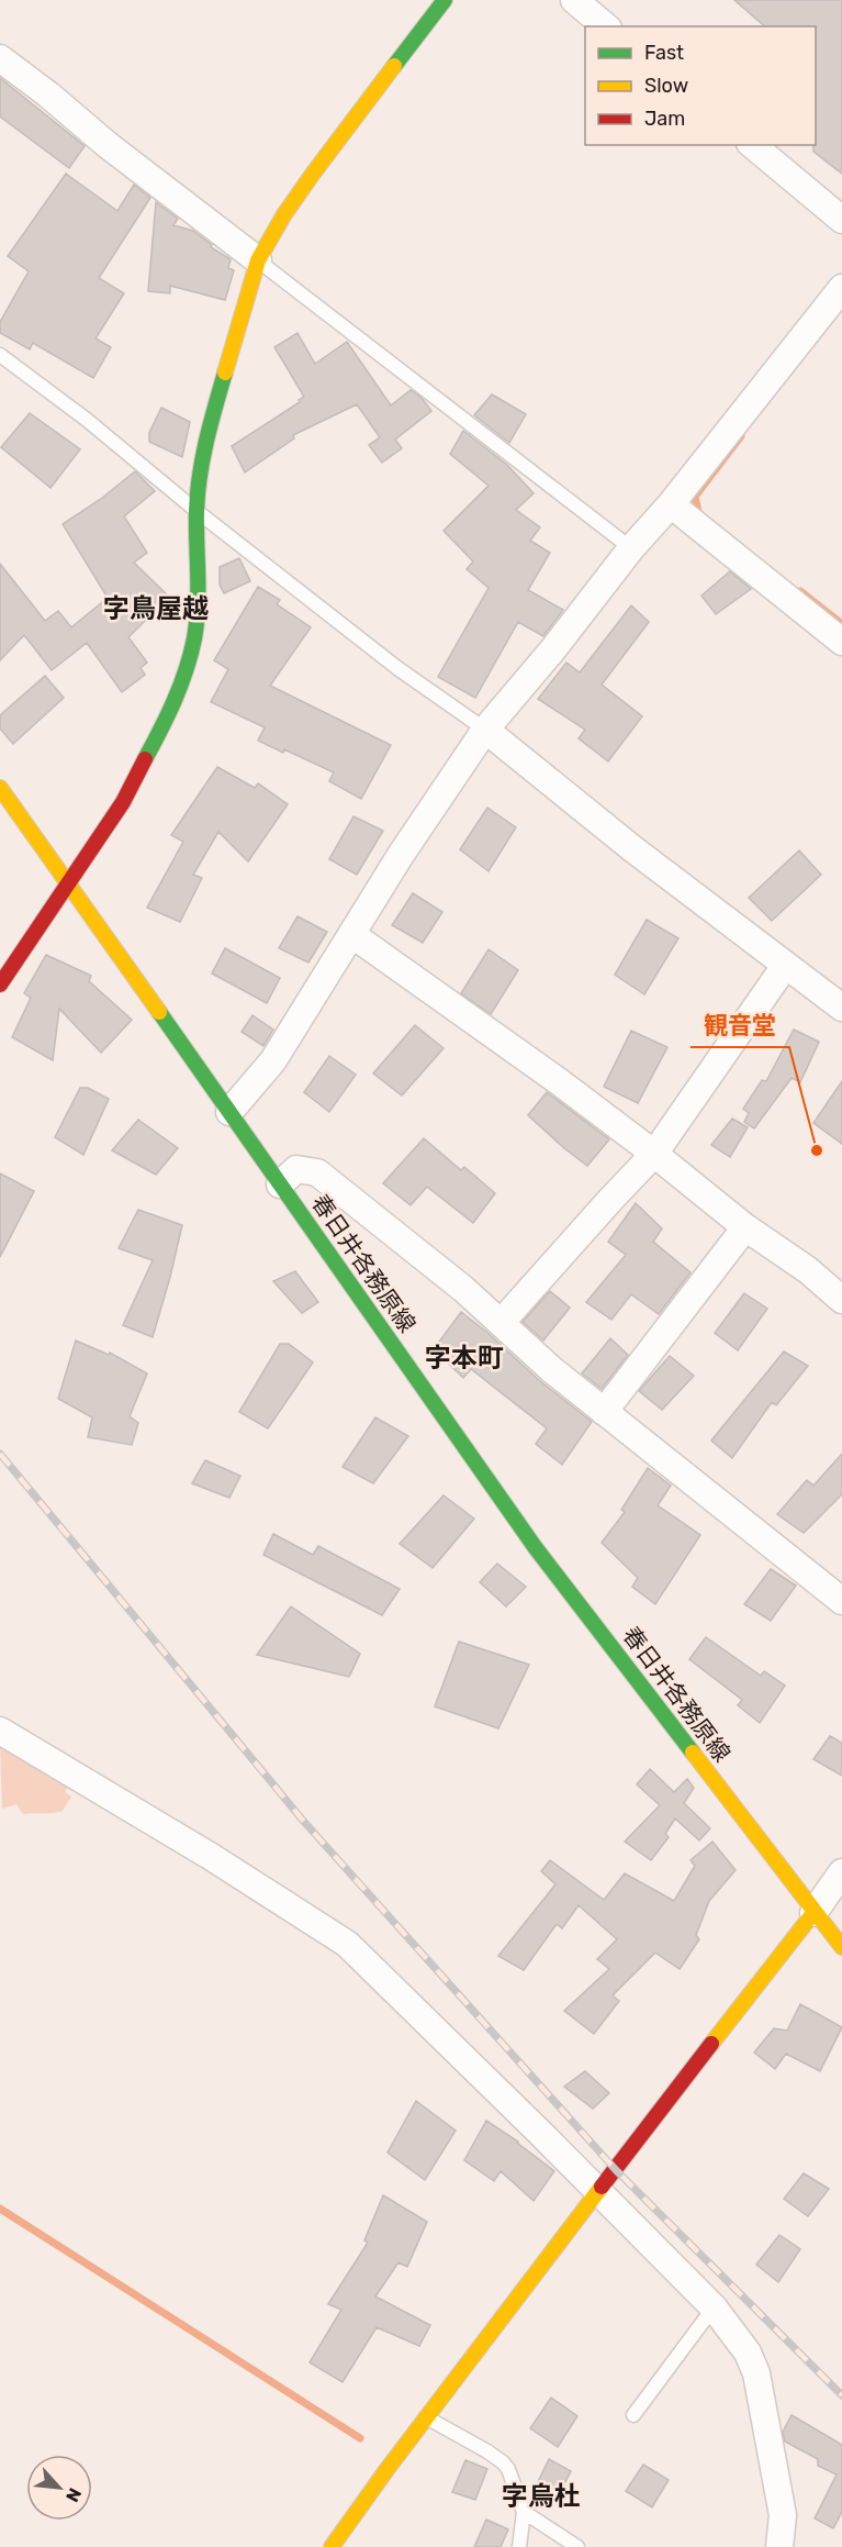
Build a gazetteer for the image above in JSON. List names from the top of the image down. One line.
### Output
{"streets":{"street":["春日井各務原線"]},"districts":["字鳥屋越","字本町","字烏杜"],"places":["観音堂"],"legend":["Fast","Slow","Jam"],"north":"bottom right"}
